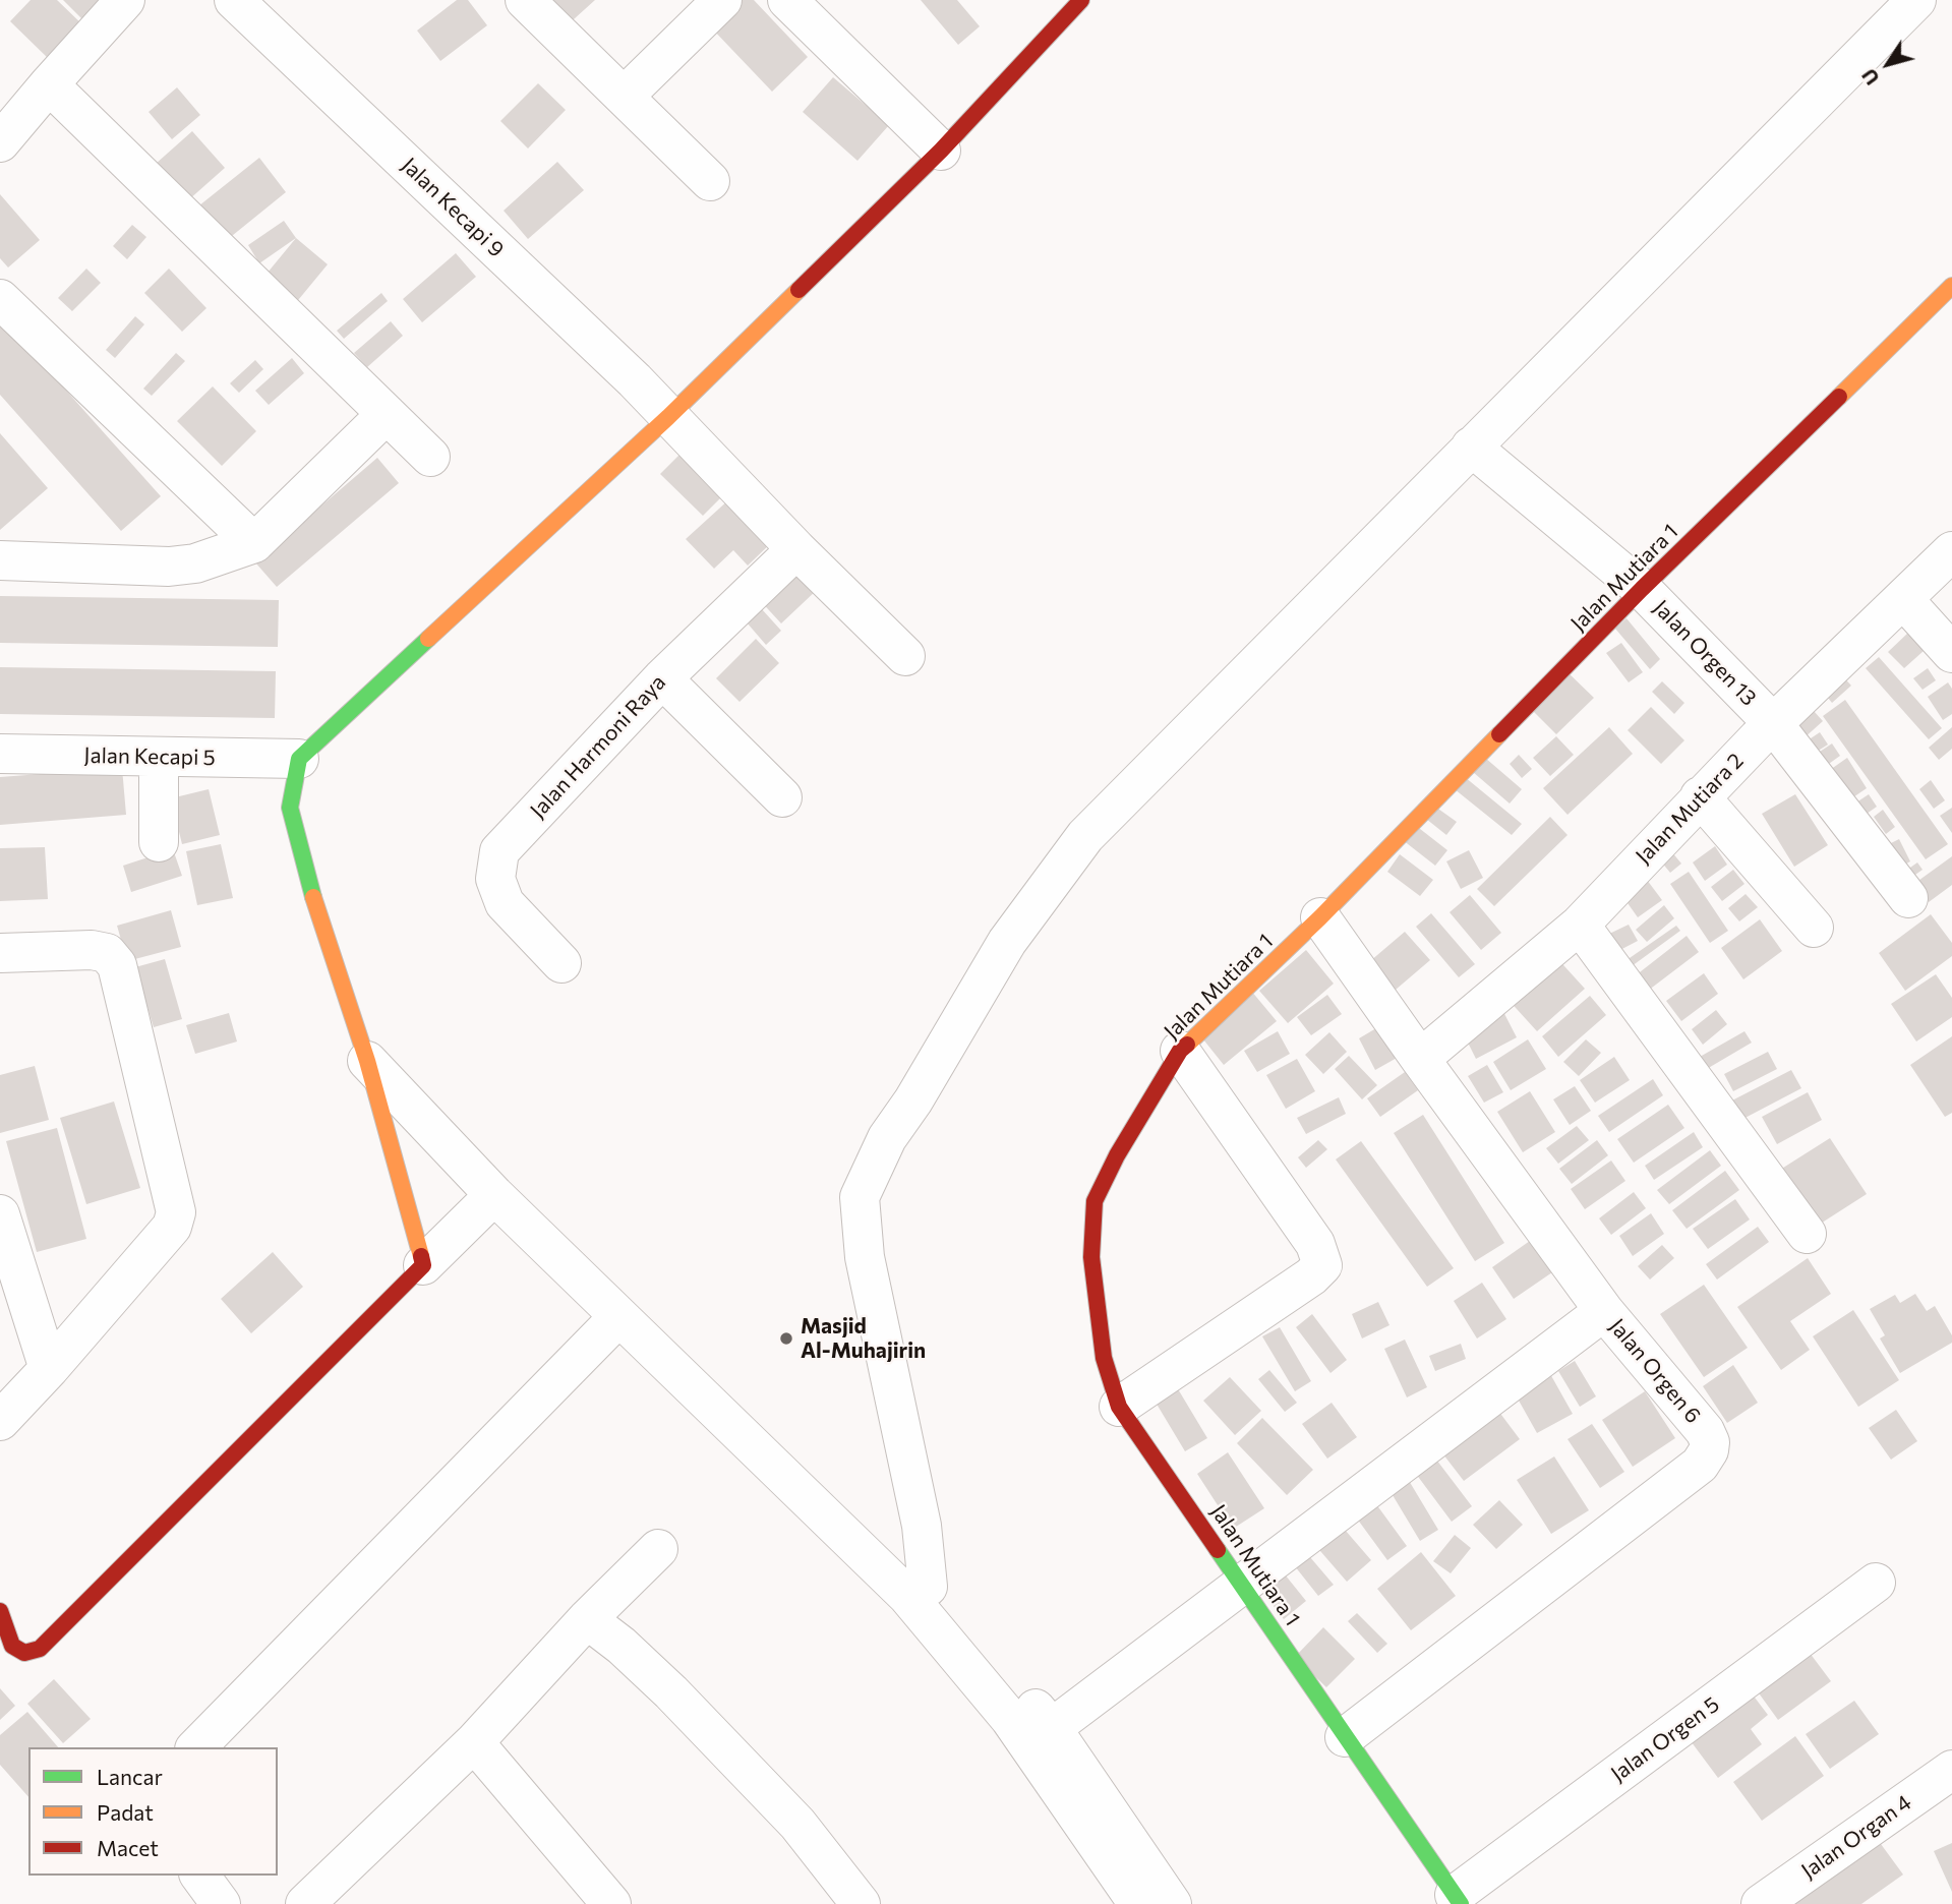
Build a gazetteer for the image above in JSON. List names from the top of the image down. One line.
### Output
{"streets":{"street":["Jalan Kecapi 9","Jalan Mutiara 1","Jalan Orgen 13","Jalan Harmoni Raya","Jalan Kecapi 5","Jalan Mutiara 2","Jalan Orgen 6","Jalan Orgen 5","Jalan Organ 4"]},"crossings":[["Jalan Kecapi 9","Jalan Harmoni Raya"],["Jalan Mutiara 1","Jalan Orgen 13"],["Jalan Mutiara 1","Jalan Orgen 6"],["Jalan Mutiara 1","Jalan Orgen 5"],["Jalan Orgen 13","Jalan Mutiara 2"],["Jalan Mutiara 2","Jalan Orgen 6"]],"places":["Masjid Al-Muhajirin"],"legend":["Lancar","Padat","Macet"],"north":"bottom left"}
